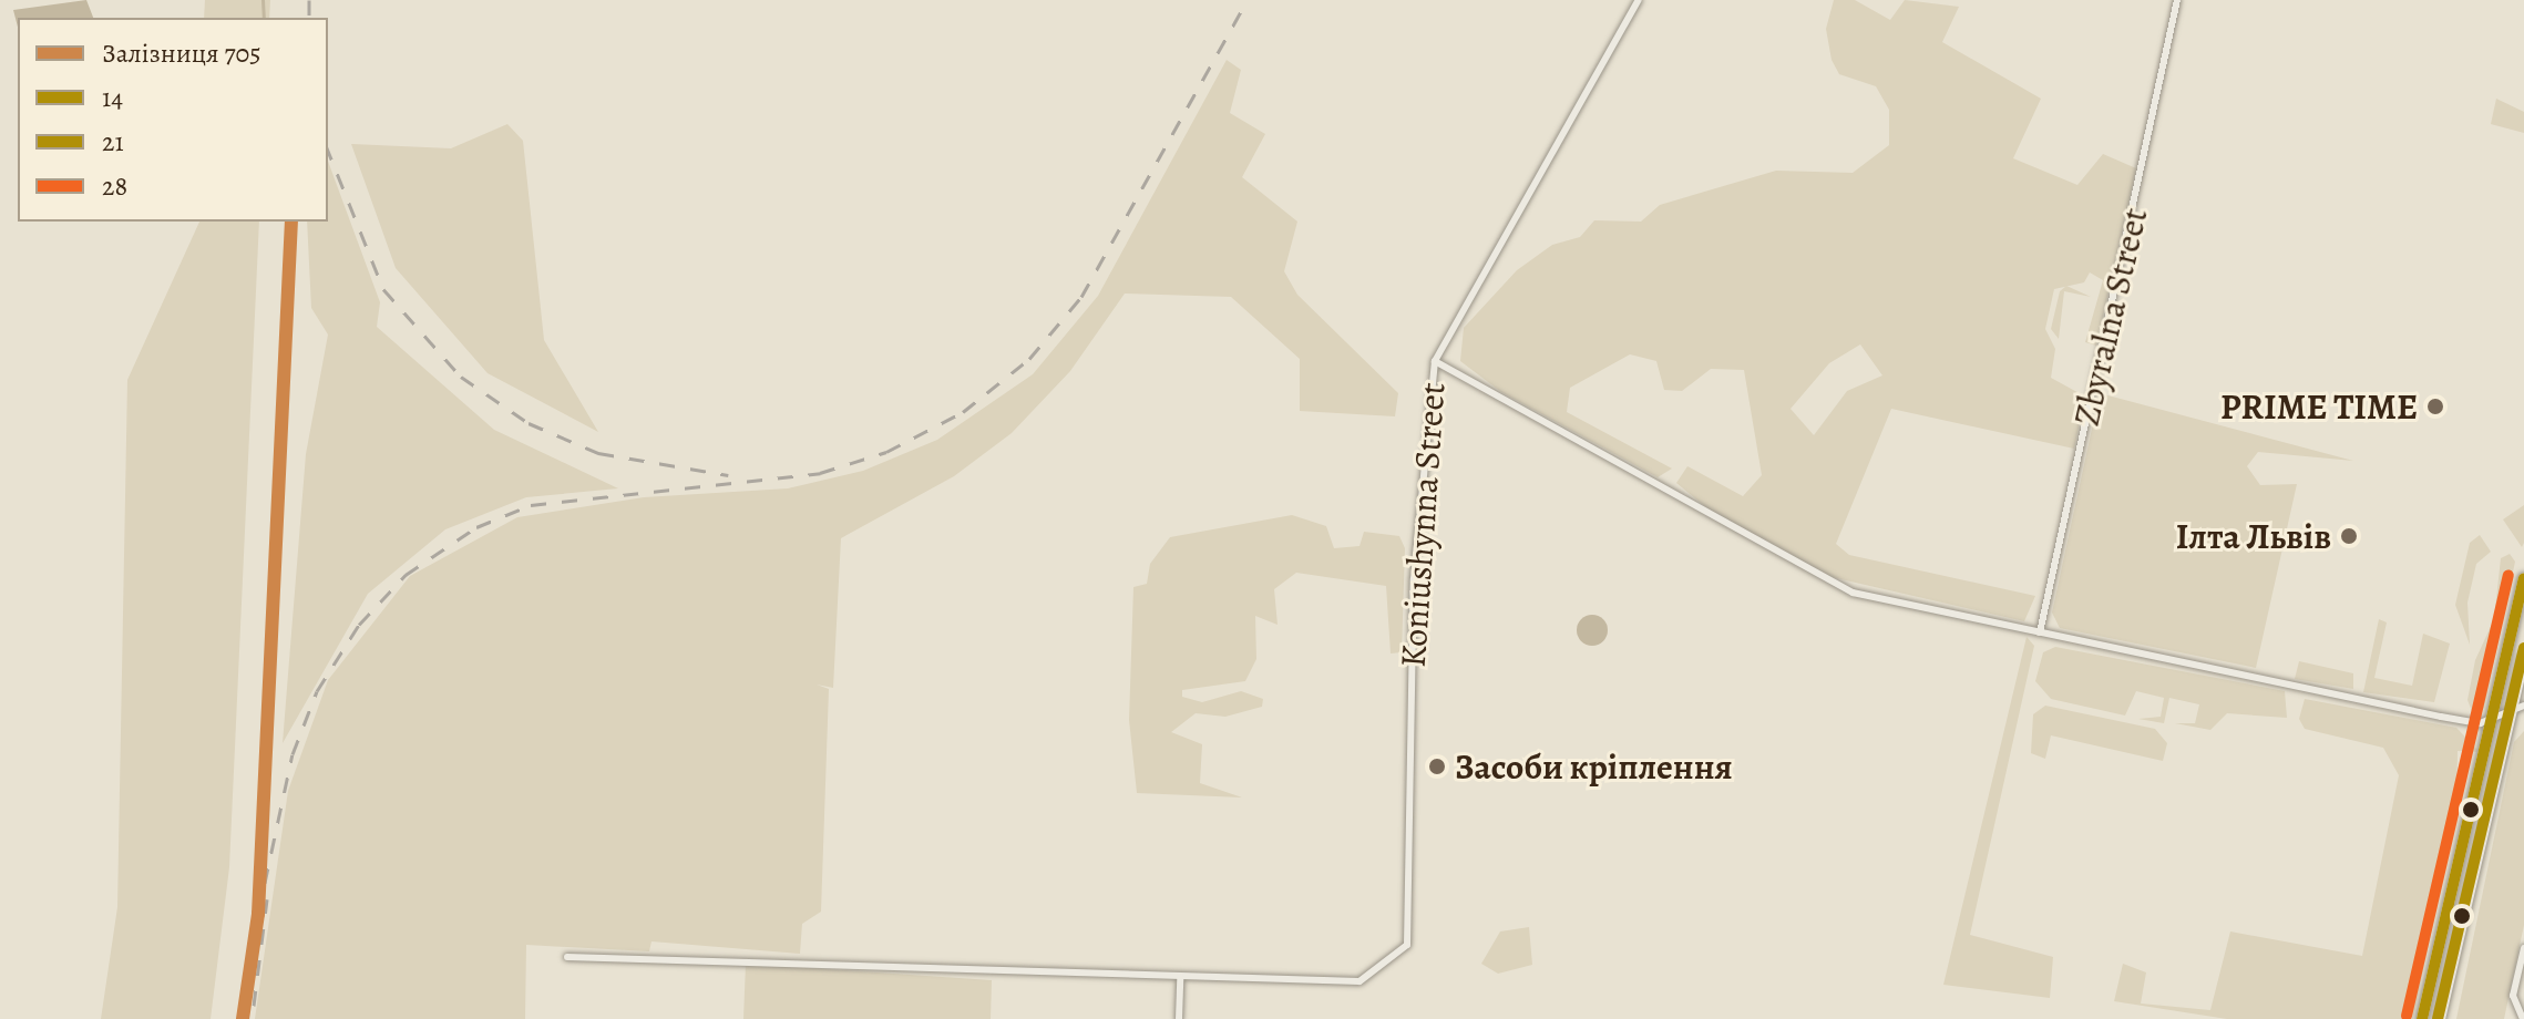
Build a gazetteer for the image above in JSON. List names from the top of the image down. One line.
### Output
{"streets":{"street":["Zbyralna Street","Koniushynna Street"]},"places":["PRIME TIME","Ілта Львів","Засоби кріплення"],"lines":["rail line 705","transit line 28","transit line 14","transit line 21"],"legend":["Залізниця 705","14","21","28"]}
